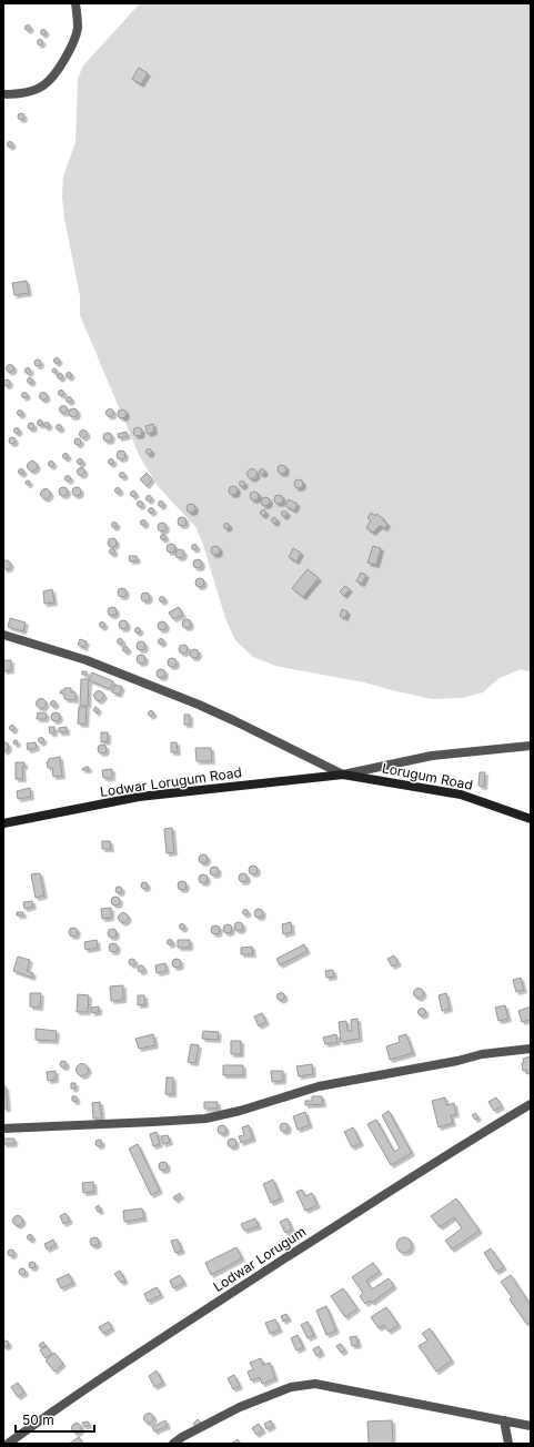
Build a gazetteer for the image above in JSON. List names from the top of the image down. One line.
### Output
{"streets":{"main road":["Lorugum Road","Lodwar Lorugum Road"],"street":["Lodwar Lorugum"]},"crossings":[["Lorugum Road","Lodwar Lorugum Road"]],"scale_bar":"50 m"}
